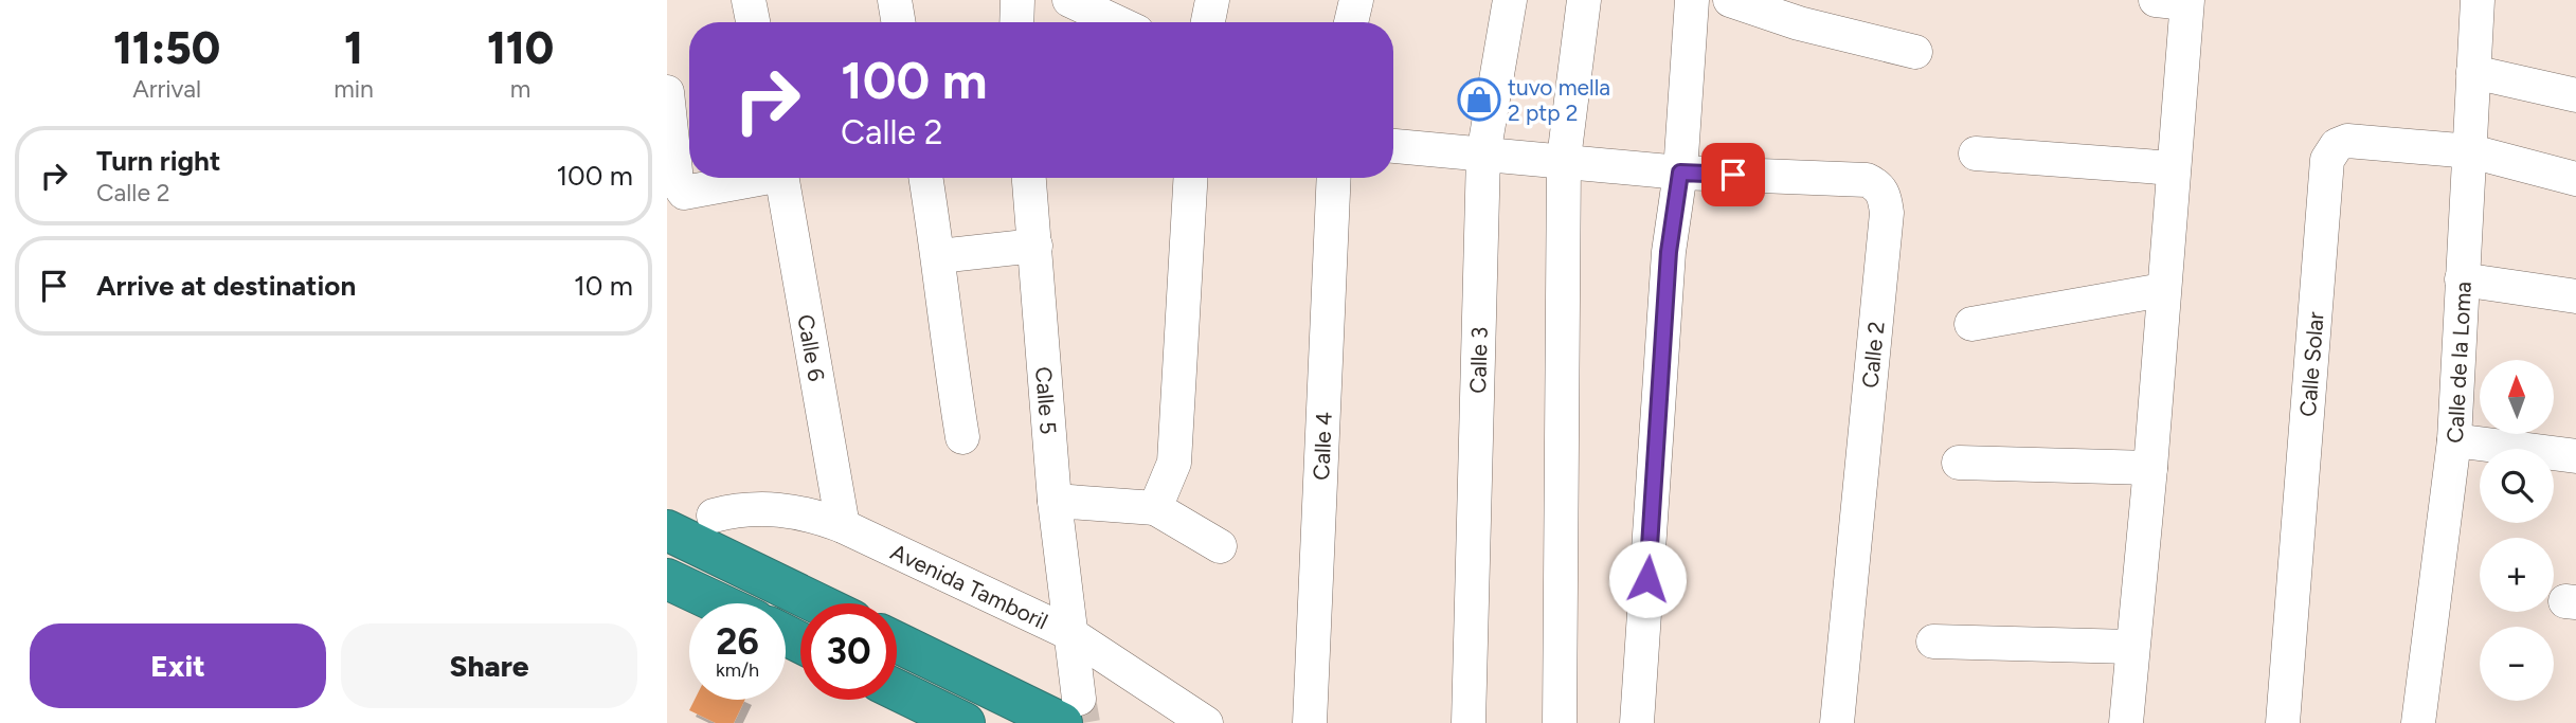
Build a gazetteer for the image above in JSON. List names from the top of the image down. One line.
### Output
{"streets":{"street":["Calle 6","Calle 2","Calle 3","Calle de la Loma","Calle Solar","Calle 5","Calle 4","Avenida Tamboril"]},"crossings":[["Calle 6","Avenida Tamboril"],["Calle de la Loma","Calle Solar"],["Calle 5","Avenida Tamboril"]],"places":{"shop":["tuvo mella 2 ptp 2"]},"north":"top","page":{"eta":["11:50","Arrival","1","min","110","m"],"turn":["100 m","Calle 2"],"list":[{"name":"Turn right","note":"Calle 2","value":"100 m"},{"name":"Arrive at destination","value":"10 m"}],"map_buttons":["+","−"],"speed":"26 km/h","limit":"30","buttons":["Exit","Share"]}}
